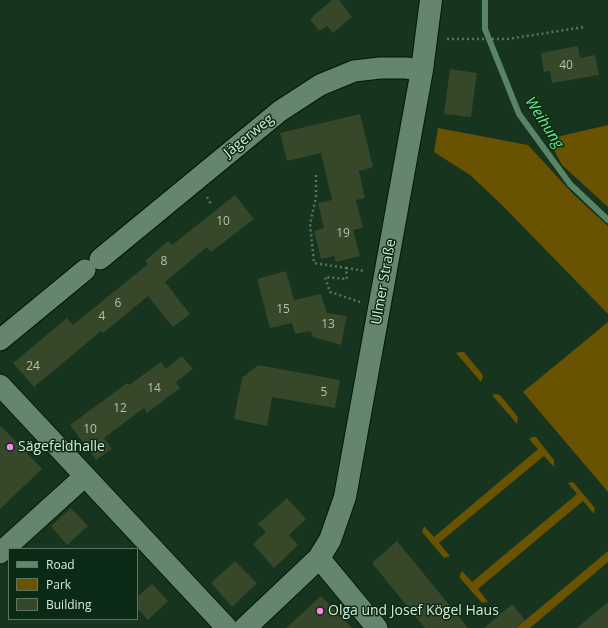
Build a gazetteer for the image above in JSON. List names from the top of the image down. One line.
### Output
{"streets":{"main road":["Ulmer Straße"],"street":["Jägerweg"]},"crossings":[["Jägerweg","Ulmer Straße"]],"water":["Weihung"],"places":["Sägefeldhalle","Olga und Josef Kögel Haus"],"house_numbers":["40","10","19","8","6","15","4","13","24","14","5","12","10"],"legend":["Road","Park","Building"]}
